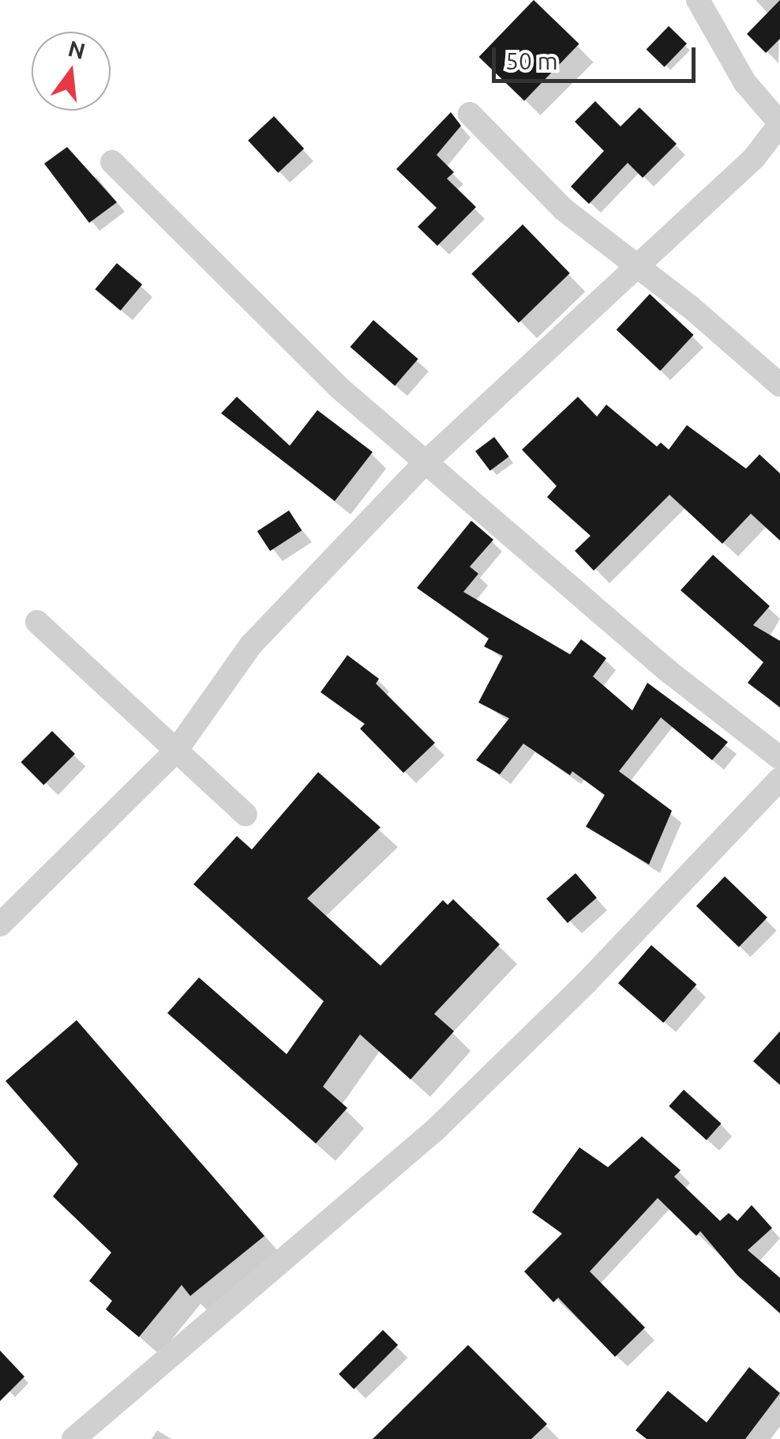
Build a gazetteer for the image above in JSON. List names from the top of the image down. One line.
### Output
{"scale_bar":"50 m","north":"top"}
